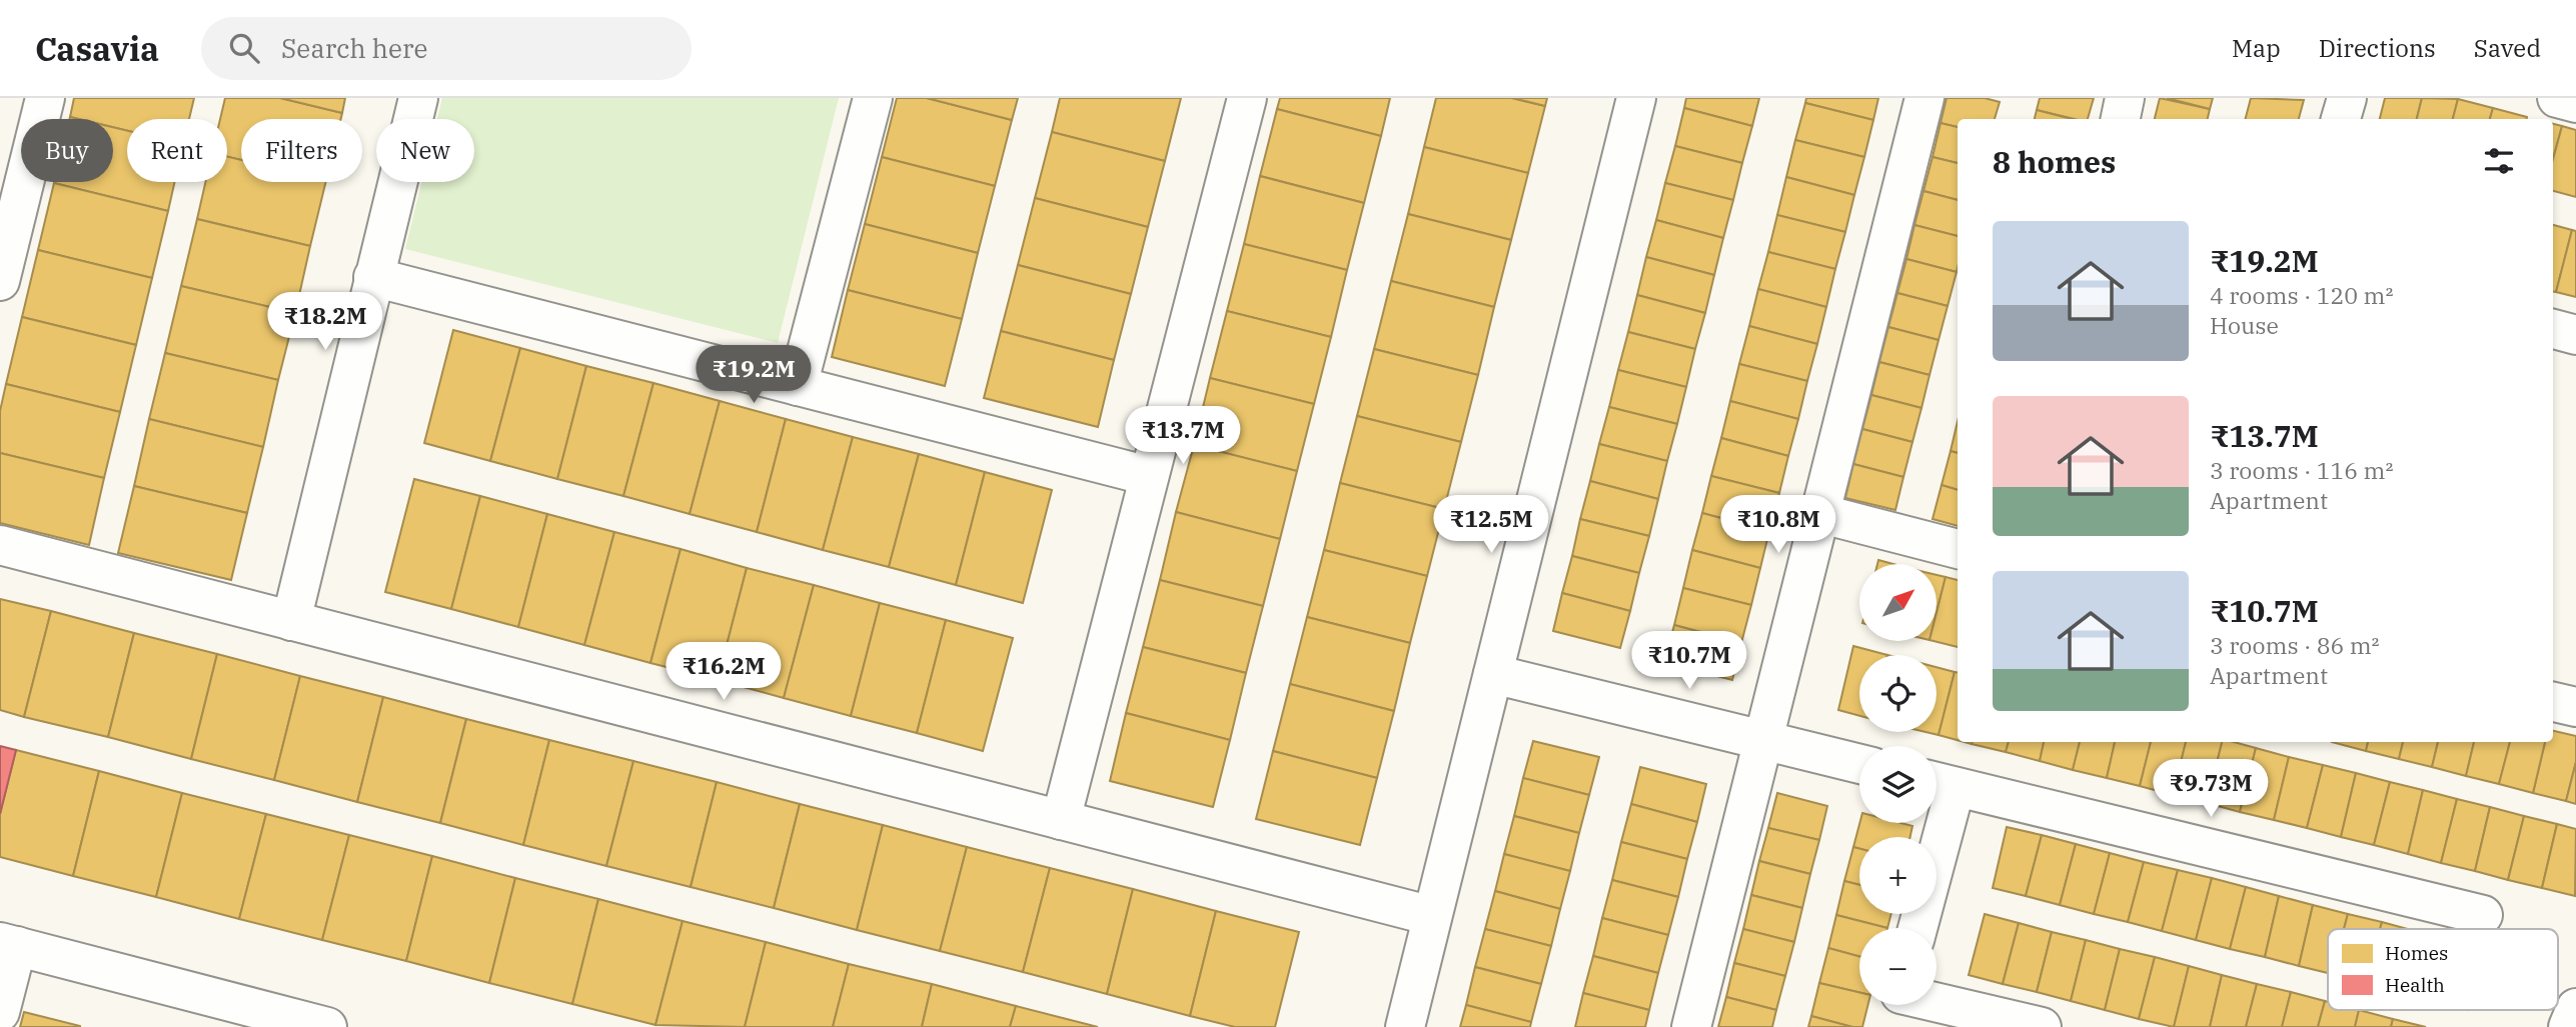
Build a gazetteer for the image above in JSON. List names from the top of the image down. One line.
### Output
{"legend":["Homes","Health"],"north":"top right","page":{"header":"Casavia","search":"Search here","nav":["Map","Directions","Saved"],"chip":["Buy","Rent","Filters","New"],"heading":"8 homes","list":[{"name":"₹19.2M","note":"4 rooms · 120 m² · House"},{"name":"₹13.7M","note":"3 rooms · 116 m² · Apartment"},{"name":"₹10.7M","note":"3 rooms · 86 m² · Apartment"}],"price":["₹18.2M","₹19.2M","₹13.7M","₹12.5M","₹10.8M","₹10.7M","₹16.2M","₹9.73M"],"map_buttons":["+","−"]}}
